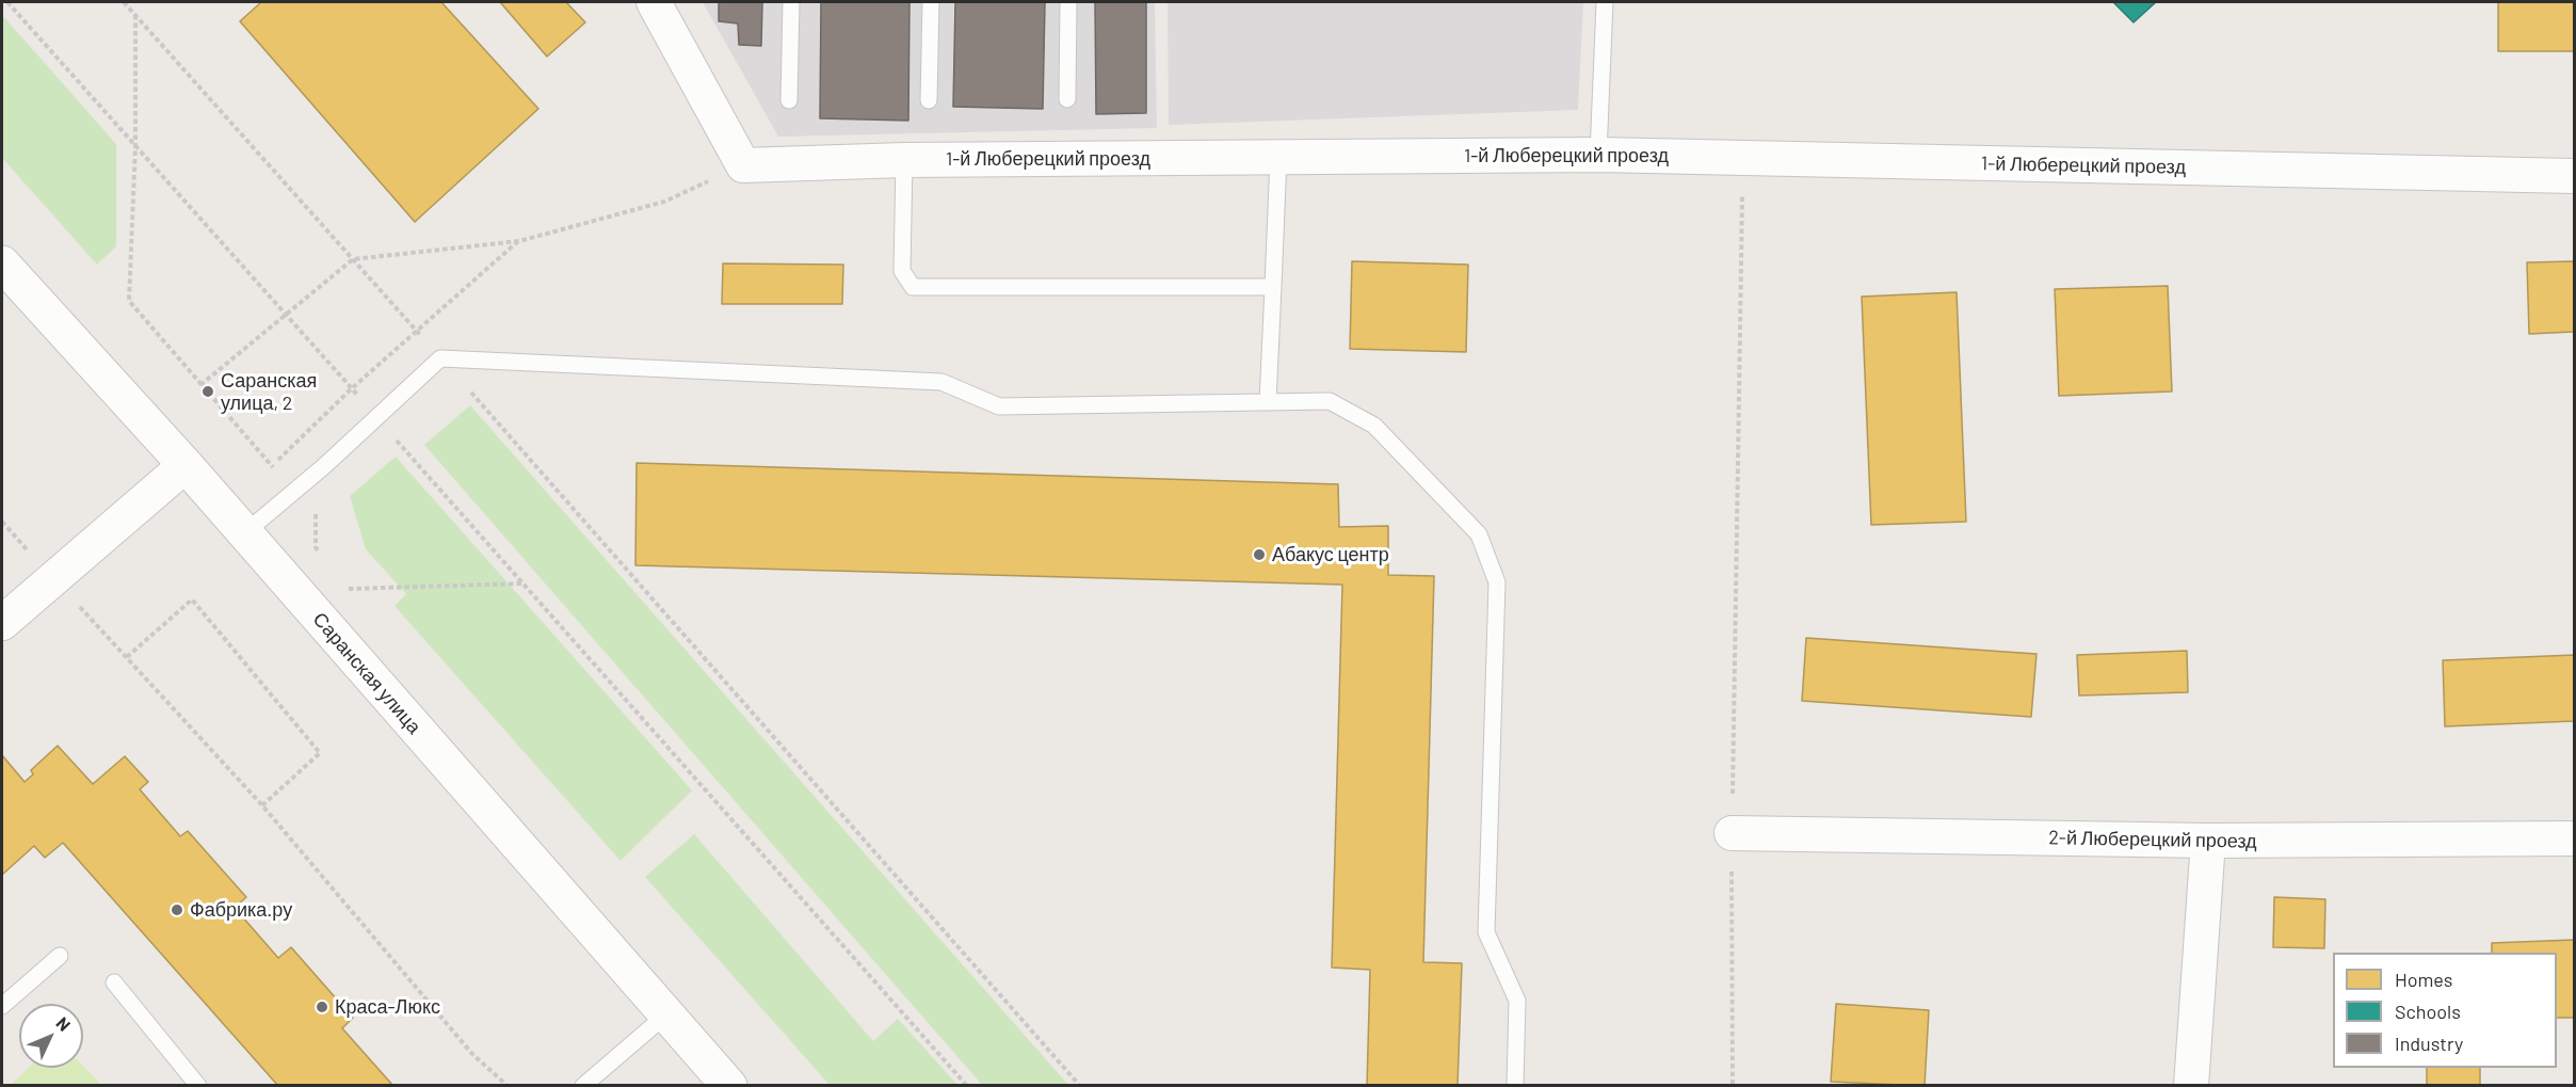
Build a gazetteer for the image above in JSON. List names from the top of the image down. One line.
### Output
{"streets":{"main road":["Саранская улица"],"street":["1-й Люберецкий проезд","2-й Люберецкий проезд"]},"places":["Саранская улица, 2","Абакус центр","Фабрика.ру","Краса-Люкс"],"legend":["Homes","Schools","Industry"],"north":"top right"}
